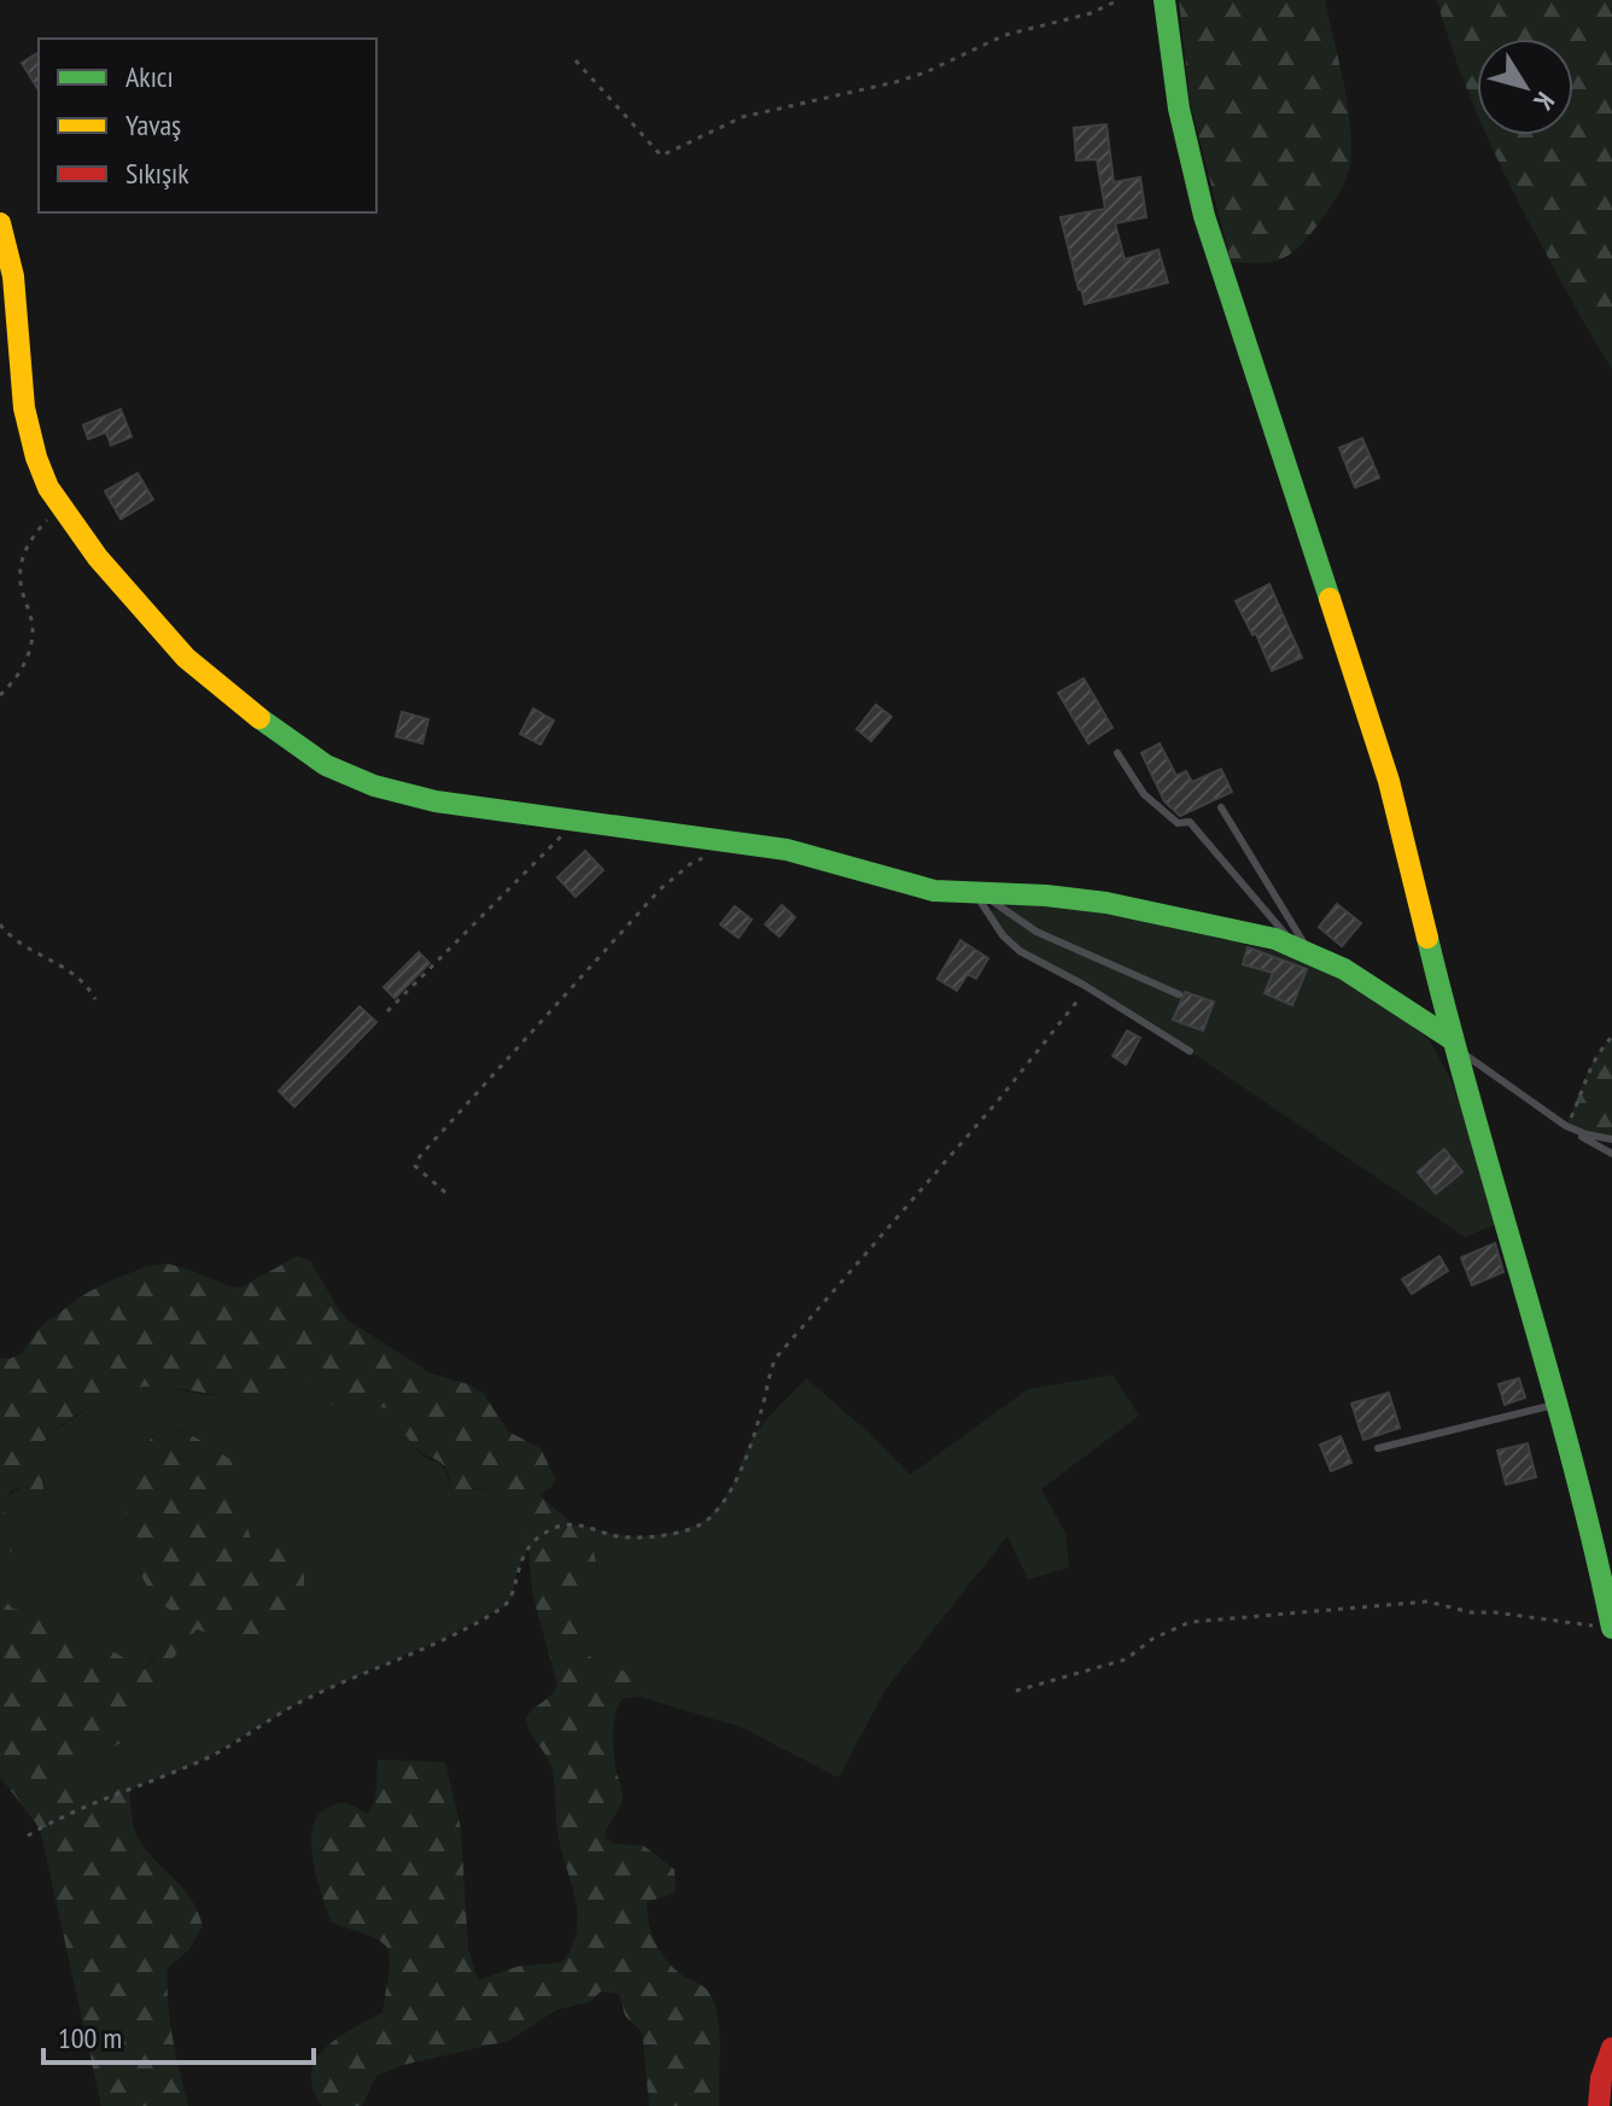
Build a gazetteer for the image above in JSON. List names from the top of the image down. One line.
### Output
{"legend":["Akıcı","Yavaş","Sıkışık"],"scale_bar":"100 m","north":"bottom right"}
